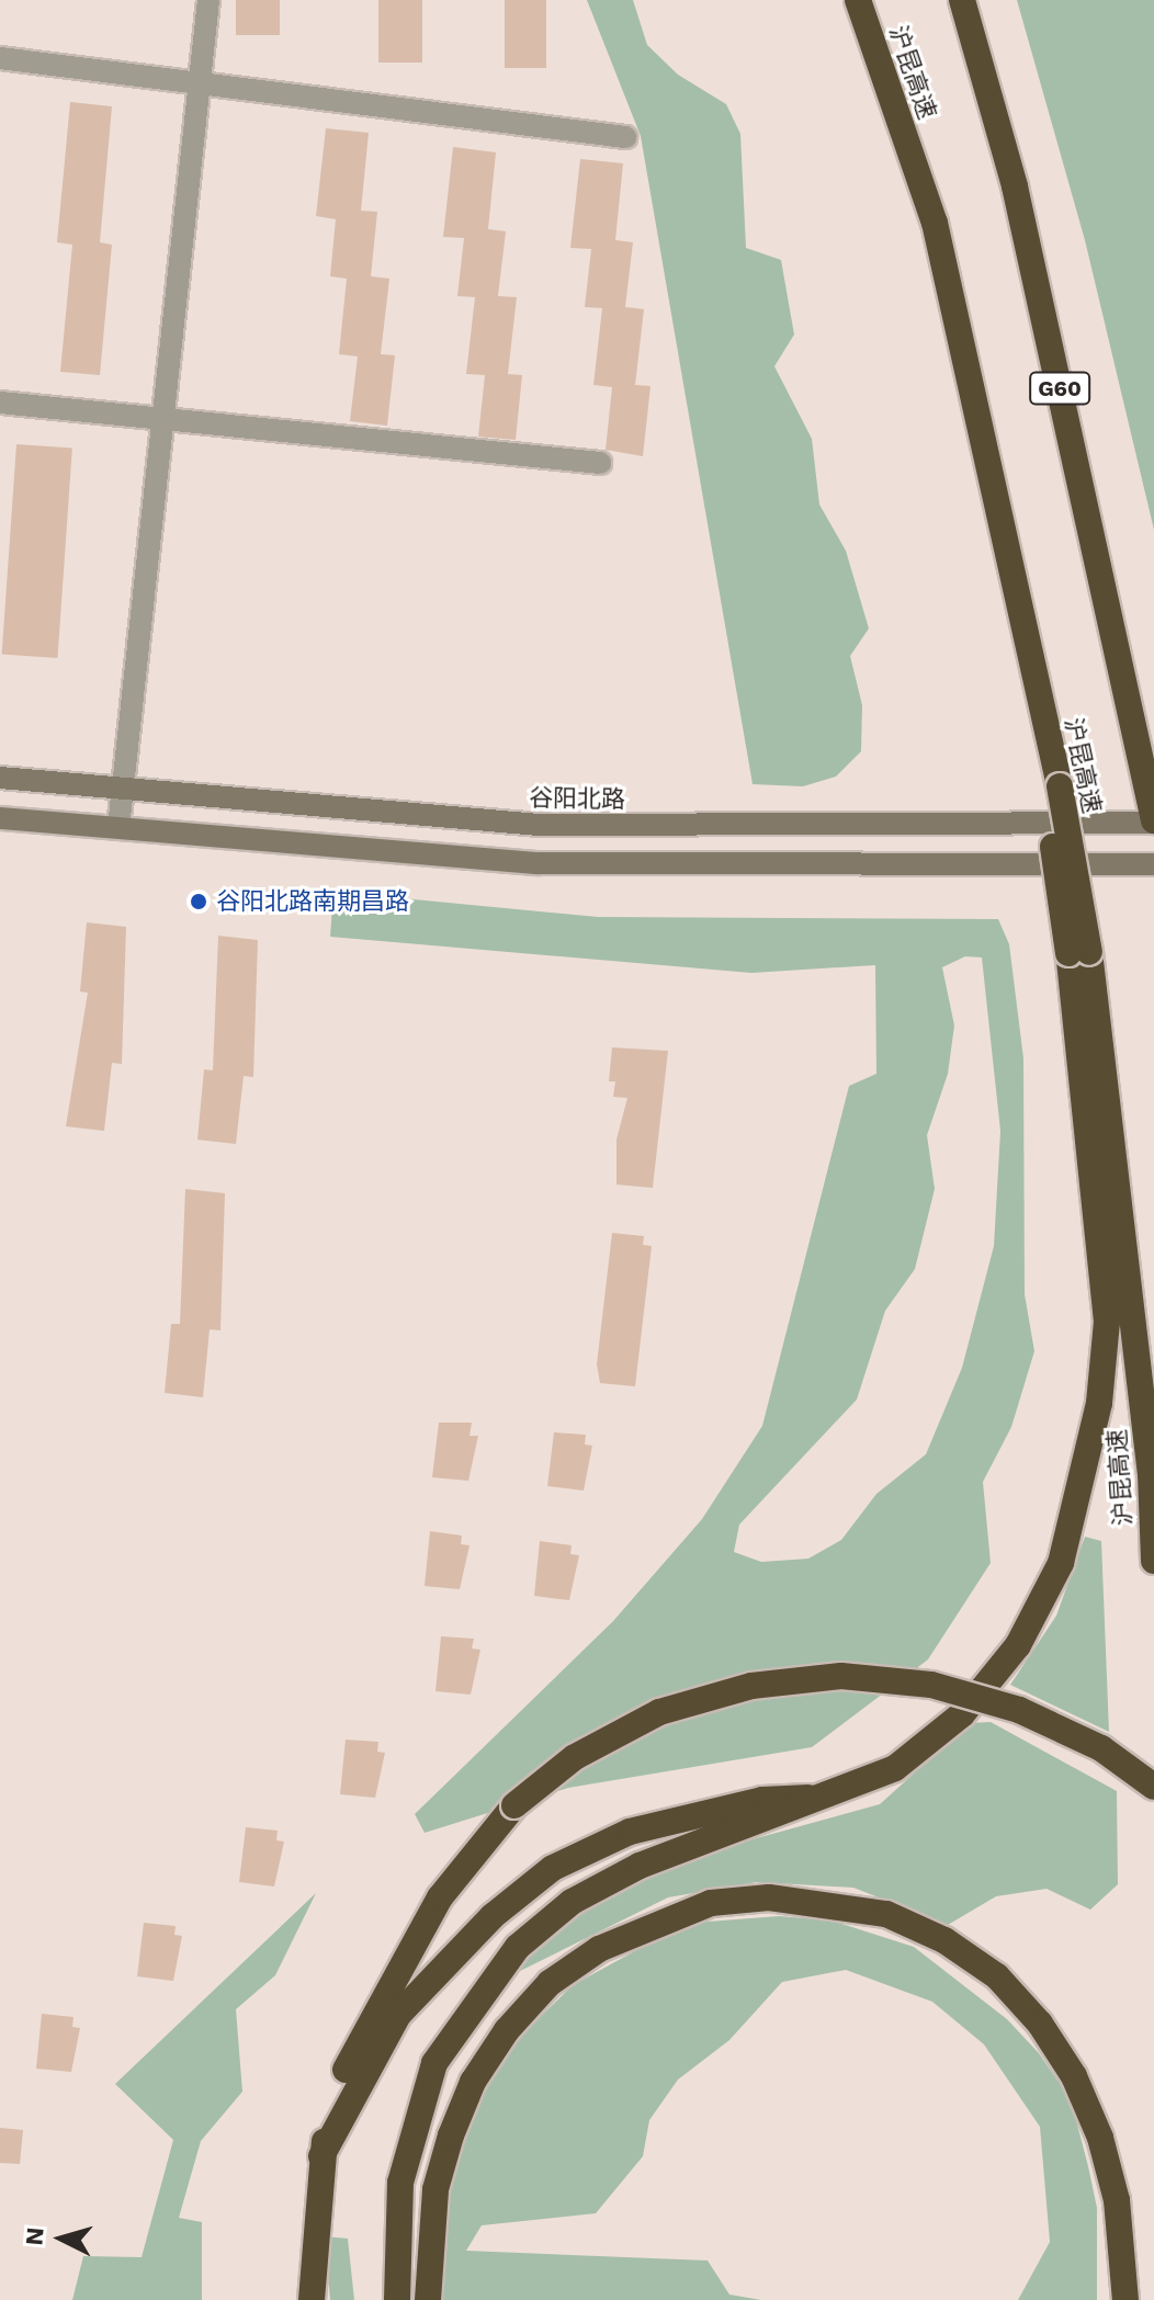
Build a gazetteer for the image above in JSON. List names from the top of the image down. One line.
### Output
{"streets":{"highway":["沪昆高速","G60"],"main road":["谷阳北路"]},"crossings":[["G60","谷阳北路"]],"places":["谷阳北路南期昌路"],"north":"left"}
